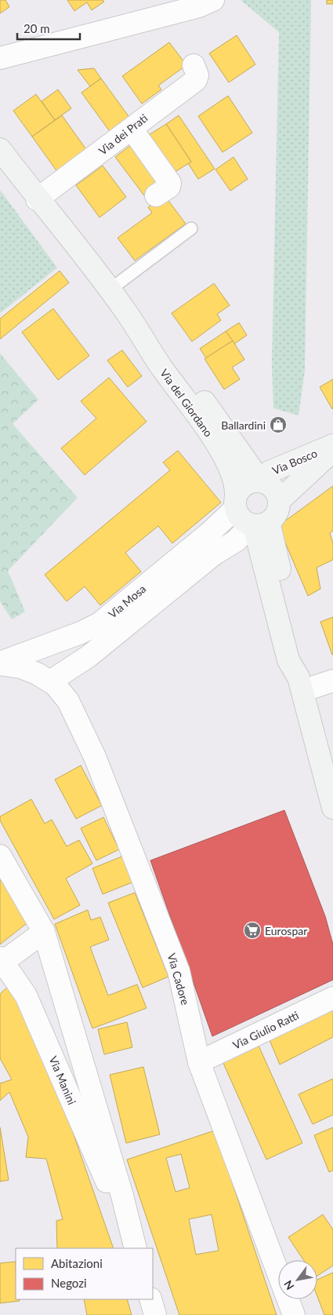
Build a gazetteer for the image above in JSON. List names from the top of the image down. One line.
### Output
{"streets":{"street":["Via dei Prati","Via del Giordano","Via Bosco","Via Mosa","Via Cadore","Via Giulio Ratti","Via Manini"]},"crossings":[["Via dei Prati","Via del Giordano"],["Via del Giordano","Via Bosco"],["Via del Giordano","Via Mosa"],["Via Bosco","Via Mosa"],["Via Mosa","Via Cadore"],["Via Cadore","Via Giulio Ratti"]],"places":{"shop":["Ballardini"],"supermarket":["Eurospar"]},"legend":["Abitazioni","Negozi"],"scale_bar":"20 m","north":"bottom left"}
